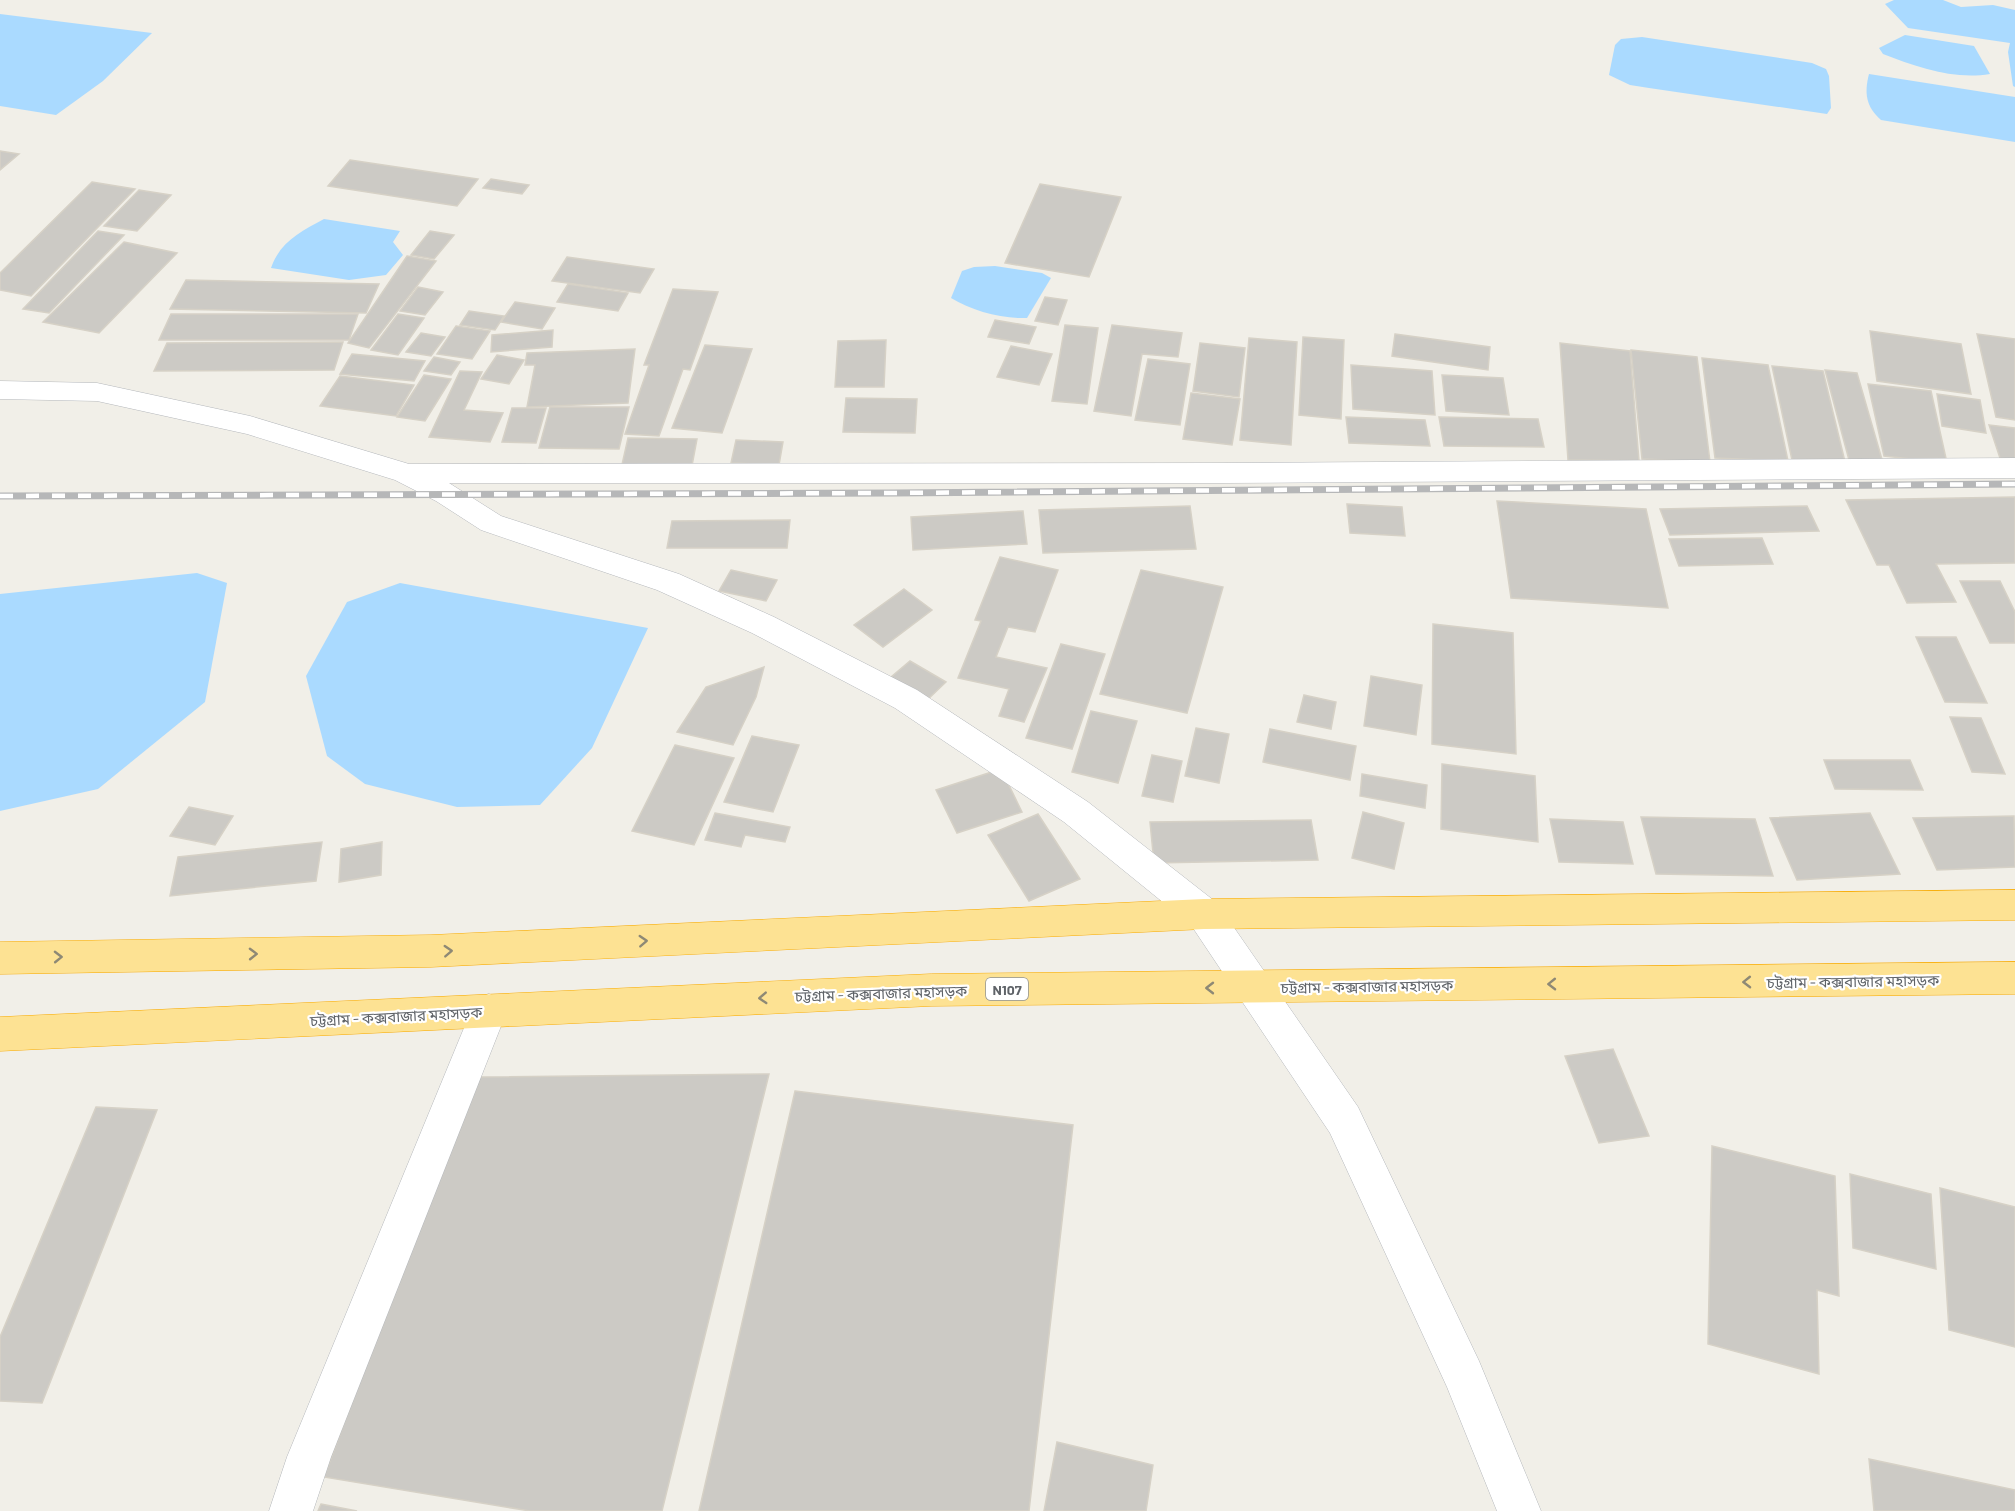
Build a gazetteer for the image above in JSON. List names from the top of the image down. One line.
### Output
{"streets":{"highway":["চট্টগ্রাম - কক্সবাজার মহাসড়ক","N107"]}}
